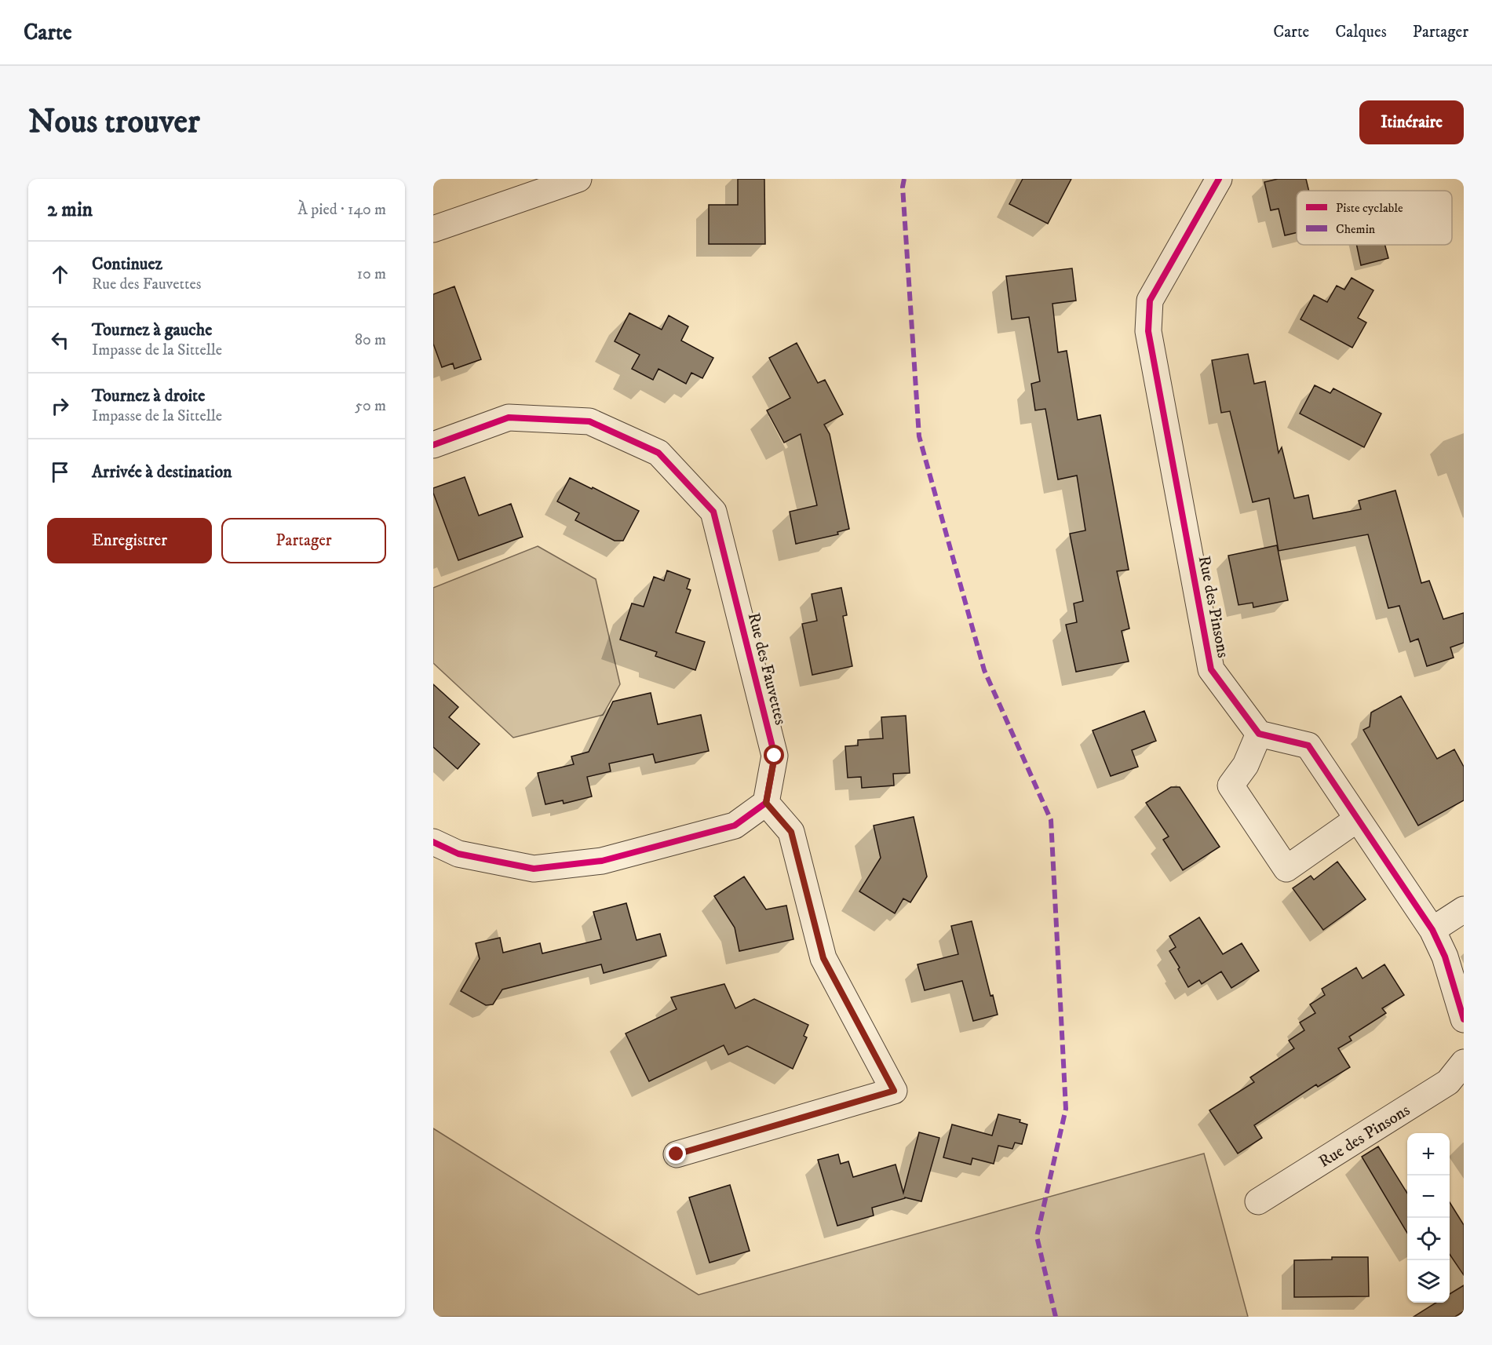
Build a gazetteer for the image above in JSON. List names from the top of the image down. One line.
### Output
{"streets":{"street":["Rue des Pinsons","Rue des Fauvettes"]},"legend":["Piste cyclable","Chemin"],"page":{"header":"Carte","nav":["Carte","Calques","Partager"],"buttons":["Itinéraire",["Enregistrer","Partager"]],"title":"Nous trouver","heading":["2 min","À pied · 140 m"],"list":[["Continuez","Rue des Fauvettes","10 m"],["Tournez à gauche","Impasse de la Sittelle","80 m"],["Tournez à droite","Impasse de la Sittelle","50 m"],"Arrivée à destination"],"map_buttons":["+","−"]}}
